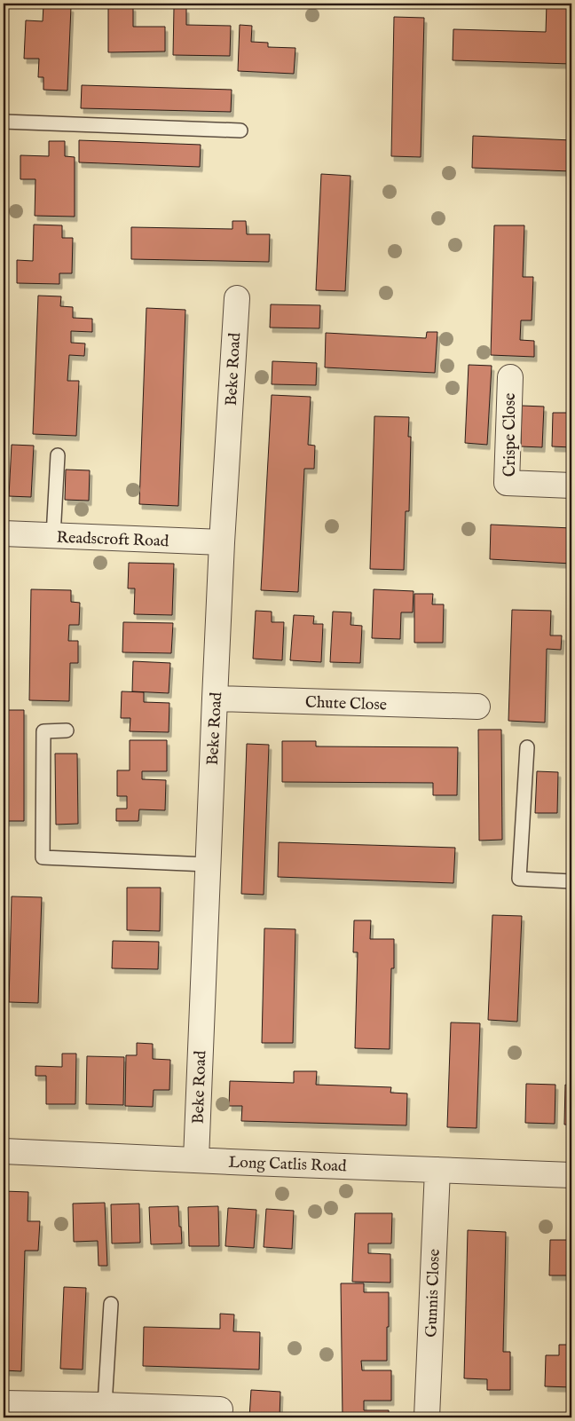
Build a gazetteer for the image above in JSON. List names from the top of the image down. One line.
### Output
{"streets":{"street":["Beke Road","Crispe Close","Readscroft Road","Chute Close","Long Catlis Road","Gunnis Close"]},"crossings":[["Beke Road","Readscroft Road"],["Beke Road","Chute Close"],["Beke Road","Long Catlis Road"],["Long Catlis Road","Gunnis Close"]]}
